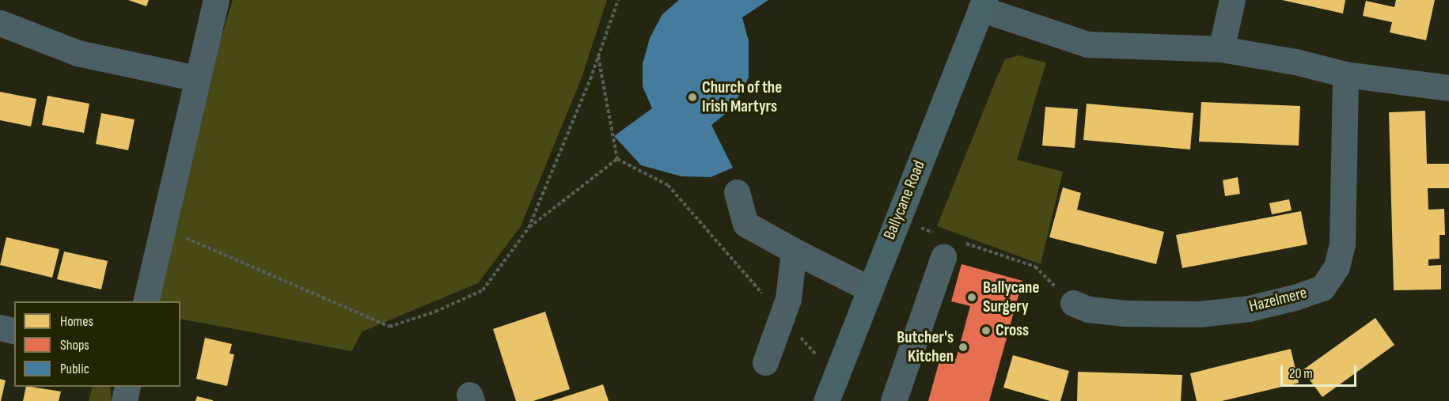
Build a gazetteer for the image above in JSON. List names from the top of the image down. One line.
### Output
{"streets":{"main road":["Ballycane Road"],"street":["Hazelmere"]},"places":["Church of the Irish Martyrs","Ballycane Surgery","Cross","Butcher's Kitchen"],"legend":["Homes","Shops","Public"],"scale_bar":"20 m"}
